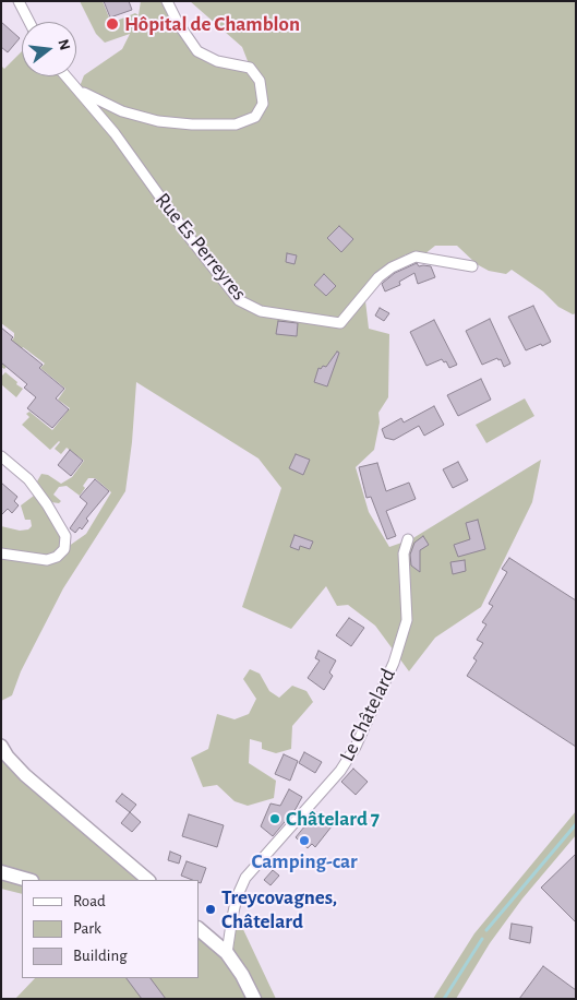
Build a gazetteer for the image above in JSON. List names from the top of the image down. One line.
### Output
{"streets":{"street":["Rue Es Perreyres","Le Châtelard"]},"places":["Hôpital de Chamblon","Châtelard 7","Camping-car","Treycovagnes, Châtelard"],"legend":["Road","Park","Building"],"north":"right"}
